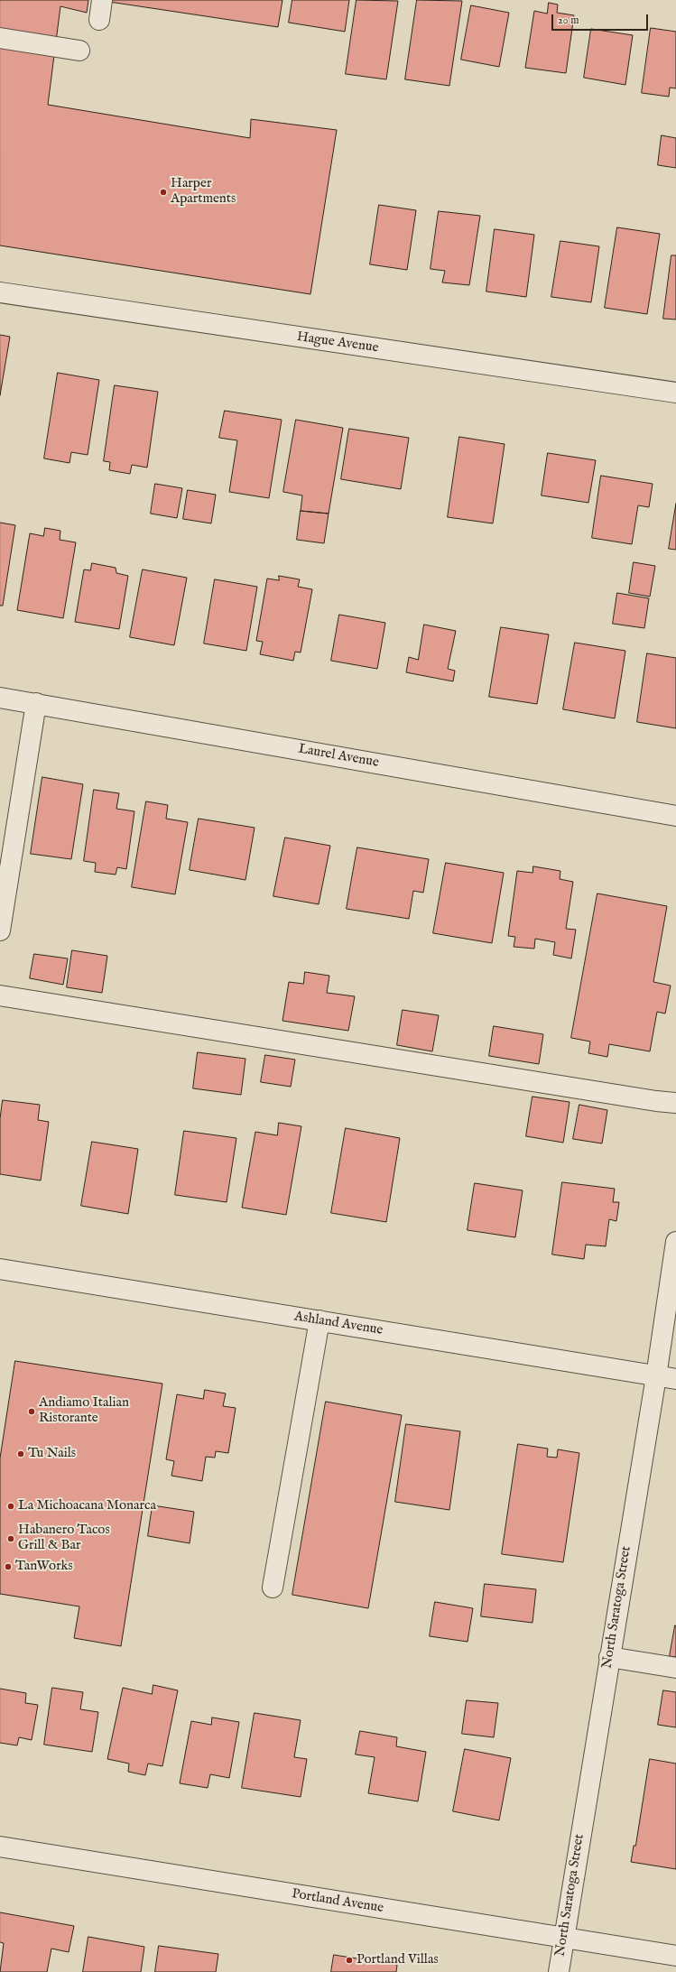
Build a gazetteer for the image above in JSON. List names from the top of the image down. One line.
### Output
{"streets":{"street":["Hague Avenue","Laurel Avenue","Ashland Avenue","North Saratoga Street","Portland Avenue"]},"crossings":[["Ashland Avenue","North Saratoga Street"],["North Saratoga Street","Portland Avenue"]],"places":["Harper Apartments","Andiamo Italian Ristorante","Tu Nails","La Michoacana Monarca","Habanero Tacos Grill & Bar","TanWorks","Portland Villas"],"scale_bar":"20 m"}
